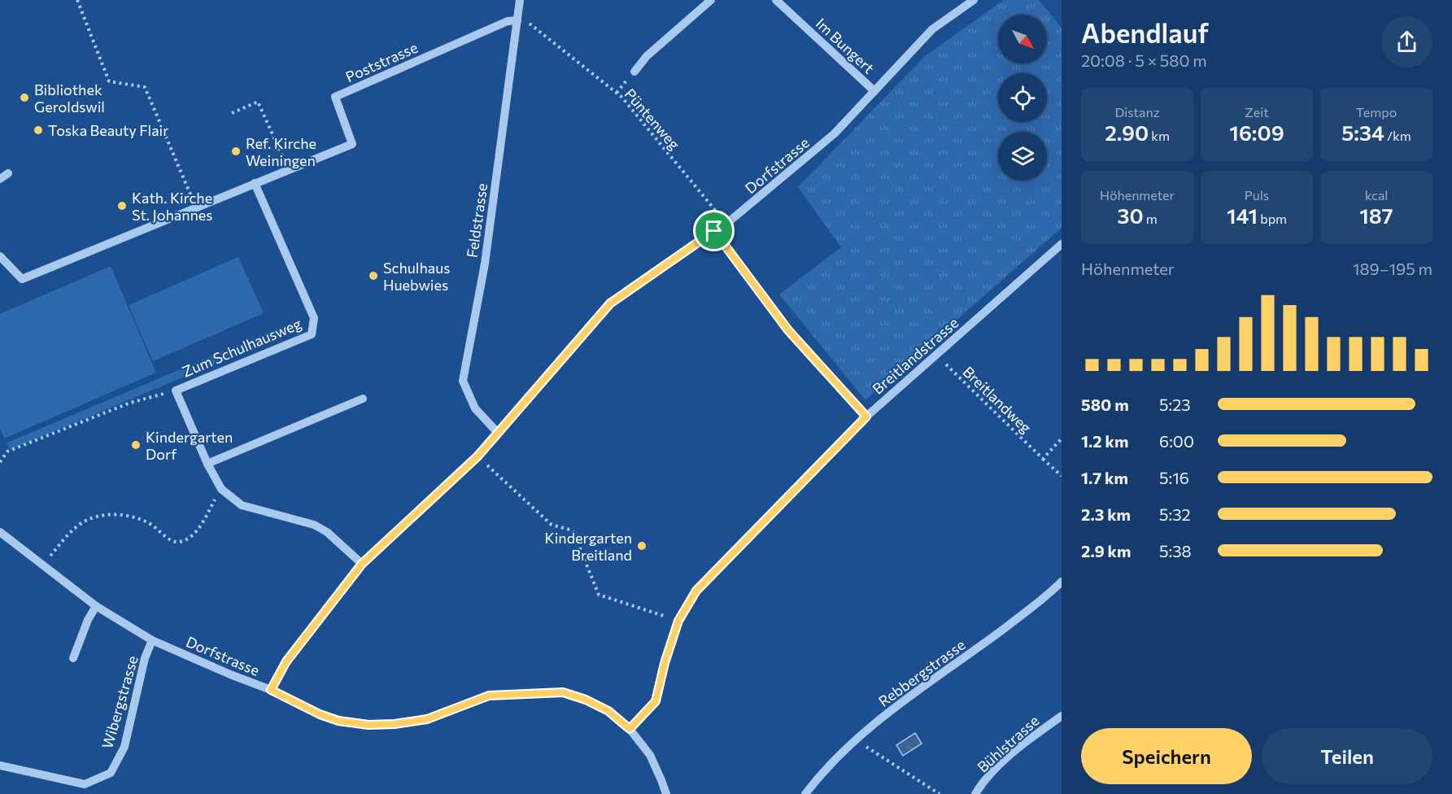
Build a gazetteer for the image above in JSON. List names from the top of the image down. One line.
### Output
{"streets":{"street":["Im Bungert","Poststrasse","Dorfstrasse","Feldstrasse","Zum Schulhausweg","Breitlandstrasse","Rebbergstrasse","Wibergstrasse","Bühlstrasse"],"path":["Püntenweg","Breitlandweg"]},"crossings":[["Im Bungert","Dorfstrasse"],["Poststrasse","Feldstrasse"],["Poststrasse","Zum Schulhausweg"],["Püntenweg","Dorfstrasse"],["Dorfstrasse","Feldstrasse"],["Dorfstrasse","Zum Schulhausweg"],["Dorfstrasse","Wibergstrasse"],["Breitlandstrasse","Breitlandweg"]],"places":["Bibliothek Geroldswil","Toska Beauty Flair","Ref. Kirche Weiningen","Kath. Kirche St. Johannes","Schulhaus Huebwies","Kindergarten Dorf","Kindergarten Breitland"],"north":"bottom right","page":{"heading":["Abendlauf","20:08 · 5 × 580 m"],"stats":[["Distanz","2.90 km"],["Zeit","16:09"],["Tempo","5:34 /km"],["Höhenmeter","30 m"],["Puls","141 bpm"],["kcal","187"]],"chart":["Höhenmeter","189–195 m"],"list":[{"name":"580 m","note":"5:23"},{"name":"1.2 km","note":"6:00"},{"name":"1.7 km","note":"5:16"},{"name":"2.3 km","note":"5:32"},{"name":"2.9 km","note":"5:38"}],"buttons":["Speichern","Teilen"]}}
